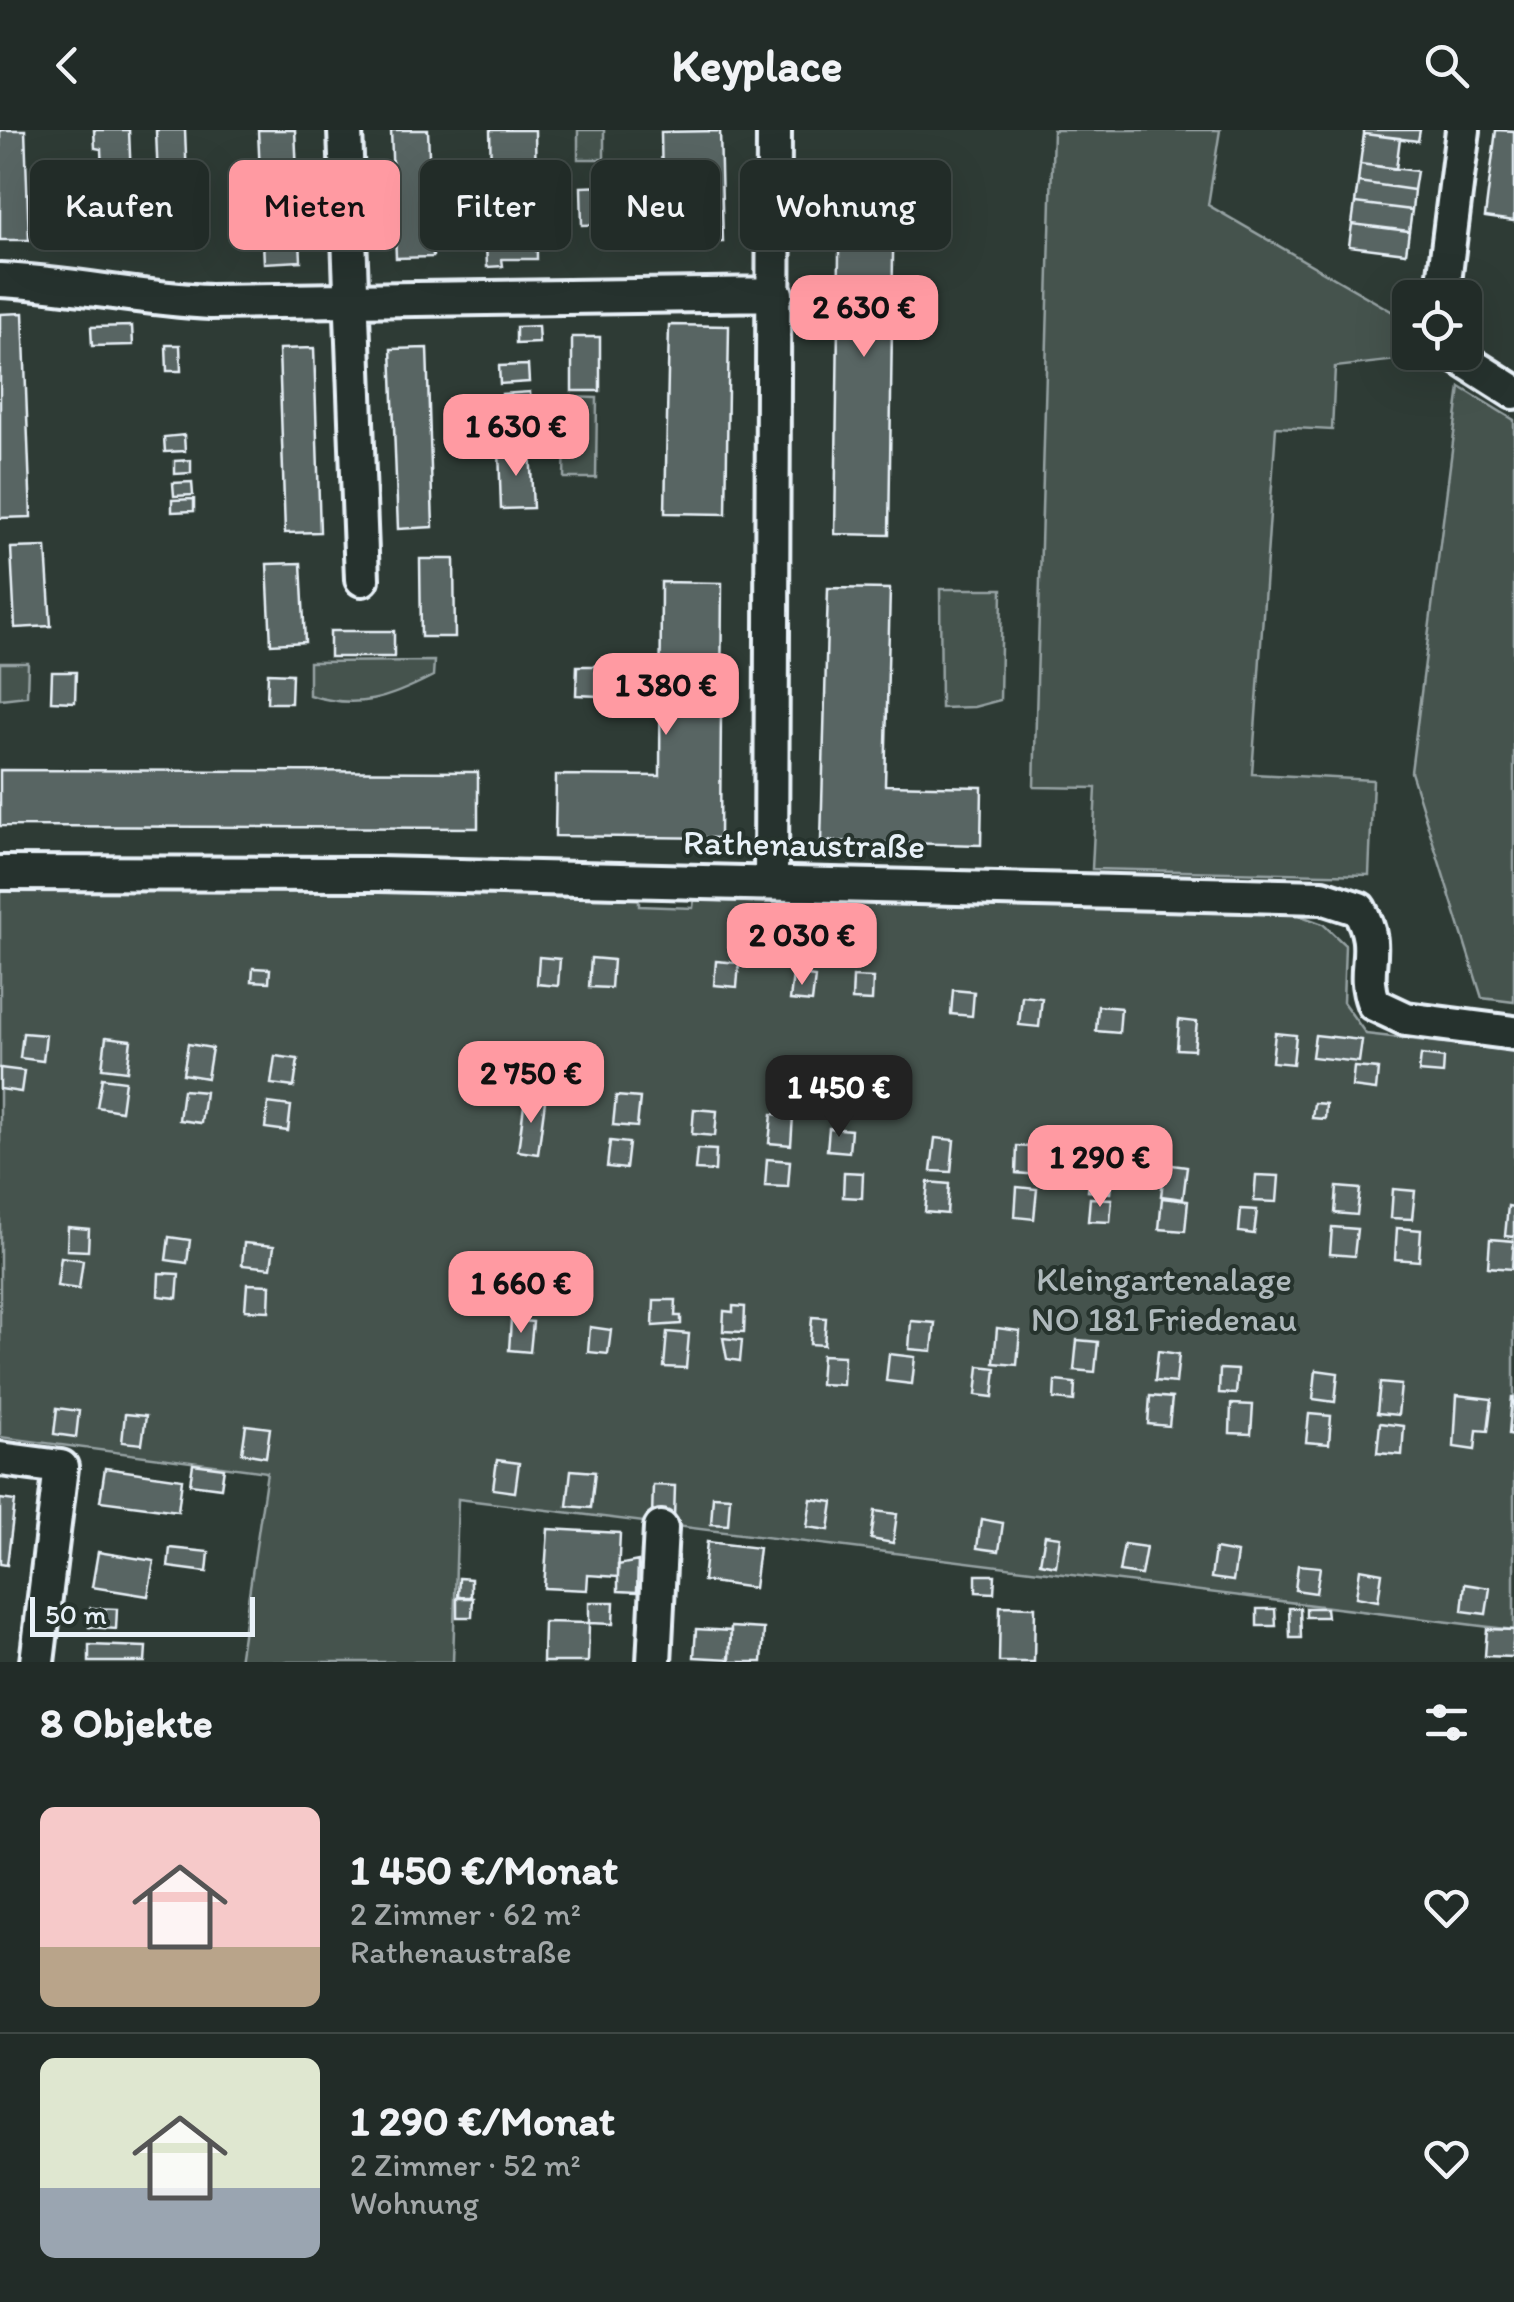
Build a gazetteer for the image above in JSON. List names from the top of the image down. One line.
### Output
{"streets":{"street":["Rathenaustraße"]},"parks":["Kleingartenalage NO 181 Friedenau"],"scale_bar":"50 m","page":{"header":"Keyplace","chip":["Kaufen","Mieten","Filter","Neu","Wohnung"],"price":["2 630 €","1 630 €","1 380 €","2 030 €","2 750 €","1 450 €","1 290 €","1 660 €"],"scale":"50 m","heading":"8 Objekte","list":[{"name":"1 450 €/Monat","note":"2 Zimmer · 62 m² · Rathenaustraße"},{"name":"1 290 €/Monat","note":"2 Zimmer · 52 m² · Wohnung"}]}}
